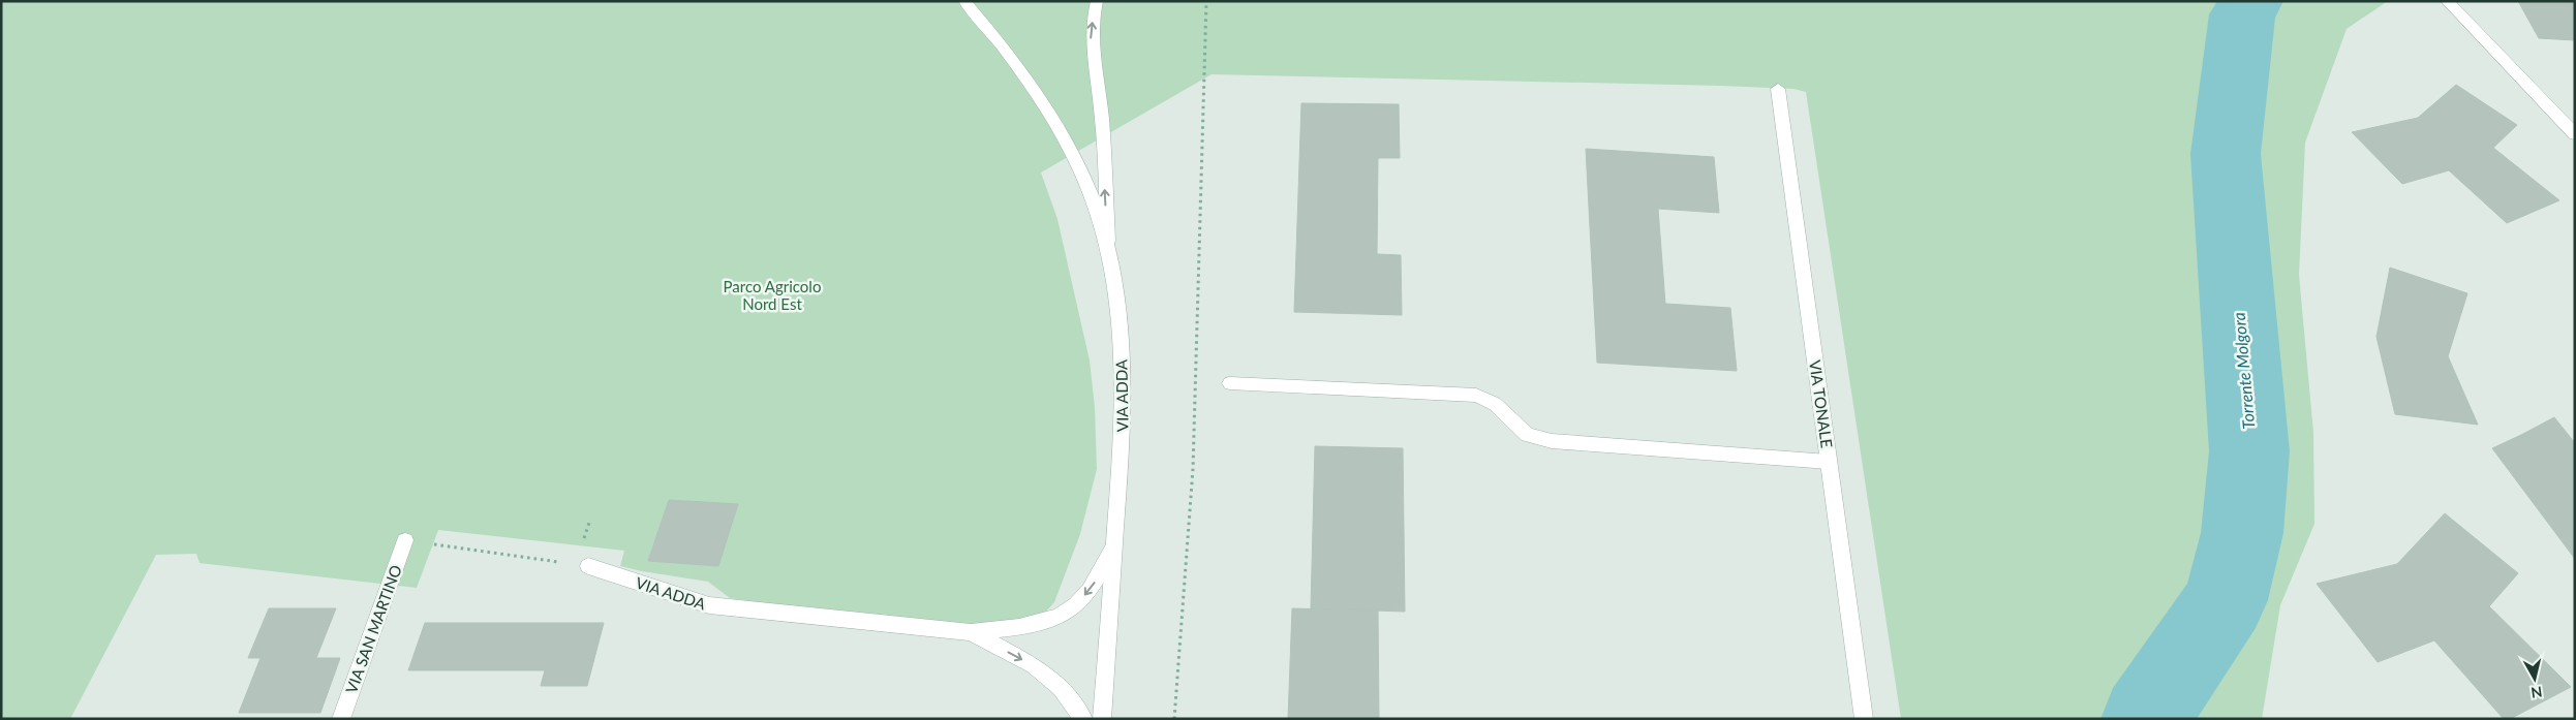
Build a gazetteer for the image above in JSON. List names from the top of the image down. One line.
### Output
{"streets":{"street":["VIA ADDA","VIA TONALE","VIA SAN MARTINO"]},"water":["Torrente Molgora"],"parks":["Parco Agricolo Nord Est"],"north":"bottom"}
